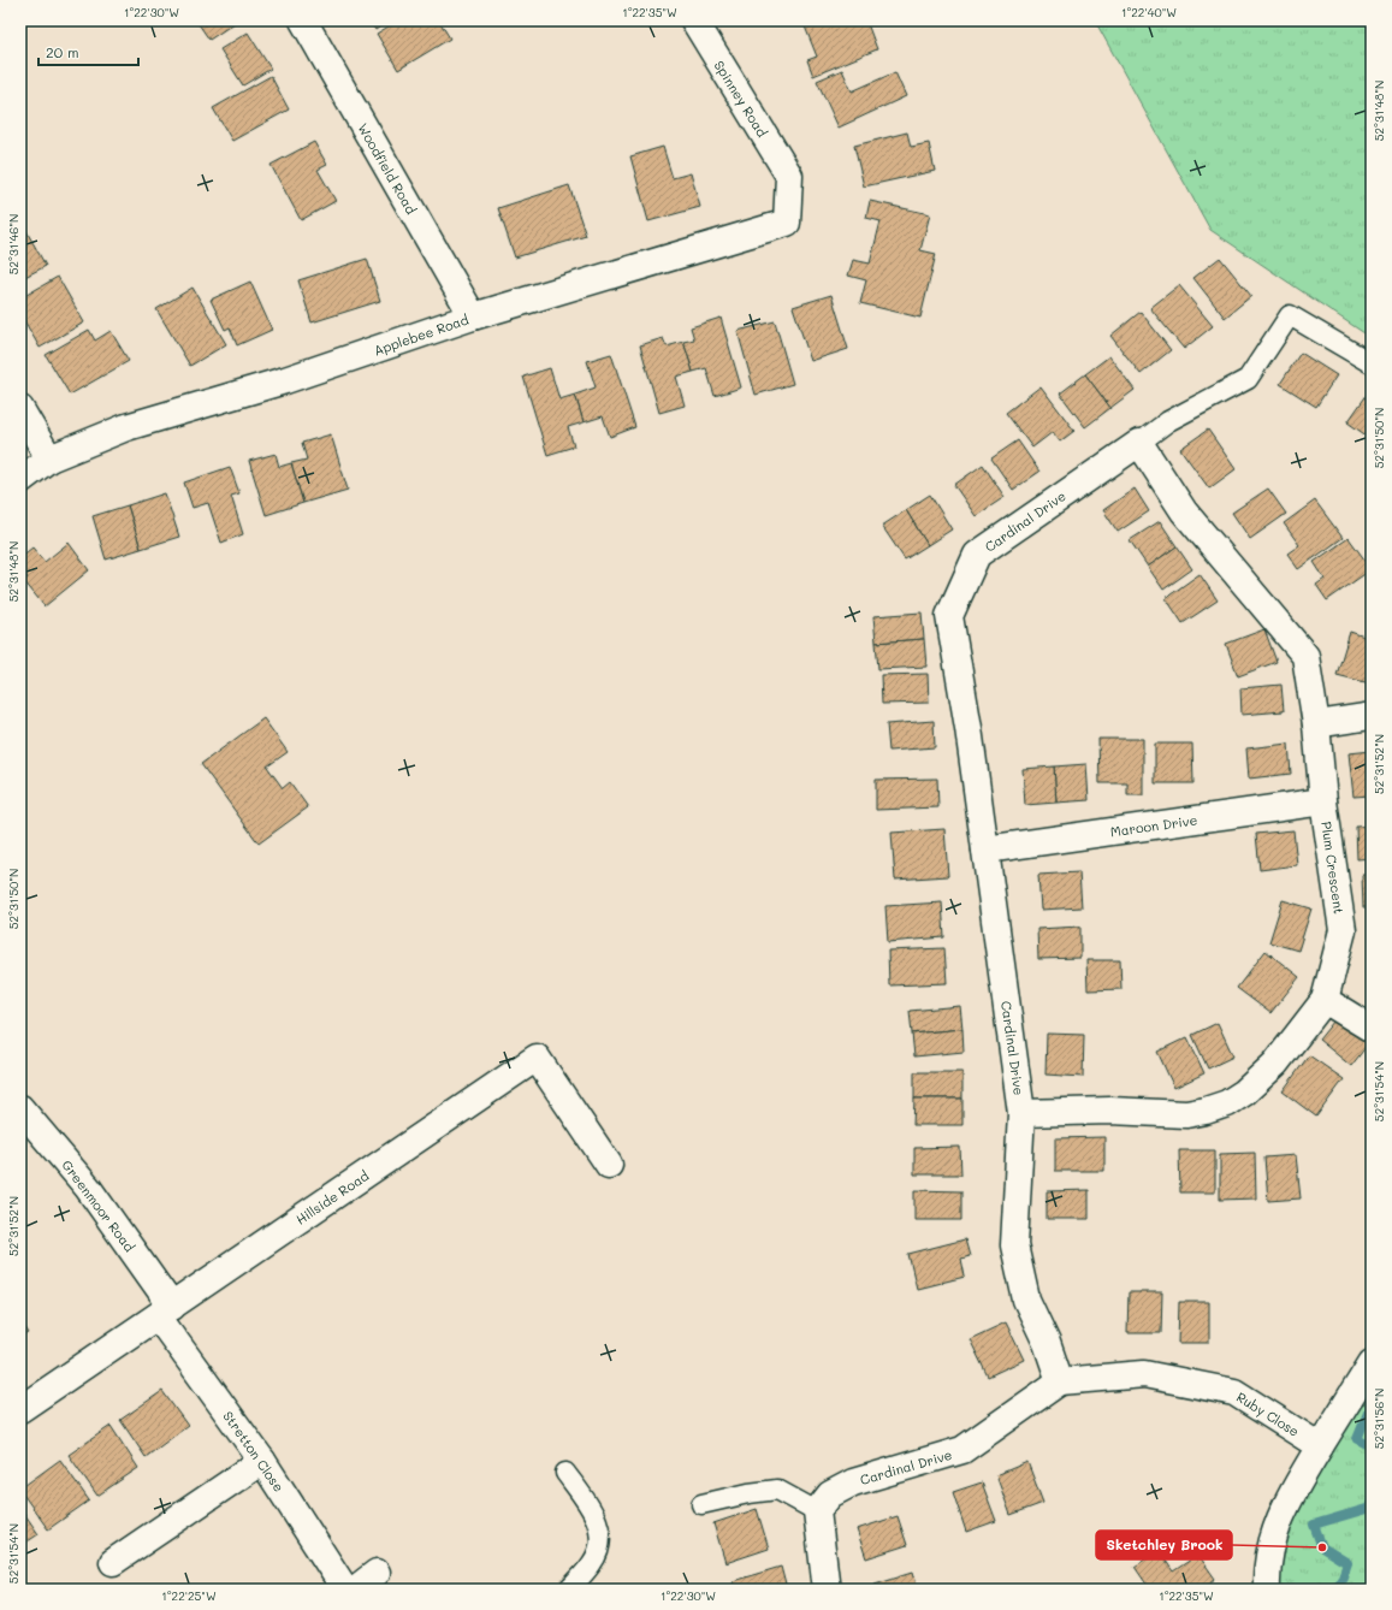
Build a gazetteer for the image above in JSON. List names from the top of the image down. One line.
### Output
{"streets":{"street":["Spinney Road","Woodfield Road","Applebee Road","Cardinal Drive","Maroon Drive","Plum Crescent","Hillside Road","Greenmoor Road","Ruby Close","Stretton Close"]},"crossings":[["Spinney Road","Applebee Road"],["Woodfield Road","Applebee Road"],["Cardinal Drive","Maroon Drive"],["Cardinal Drive","Plum Crescent"],["Cardinal Drive","Ruby Close"],["Maroon Drive","Plum Crescent"],["Hillside Road","Greenmoor Road"],["Hillside Road","Stretton Close"],["Greenmoor Road","Stretton Close"]],"places":["Sketchley Brook"],"scale_bar":"20 m","coordinates":["1°22'30\"W","1°22'35\"W","1°22'40\"W","52°31'48\"N","52°31'46\"N","52°31'50\"N","52°31'52\"N","52°31'54\"N","52°31'56\"N","1°22'25\"W"]}
